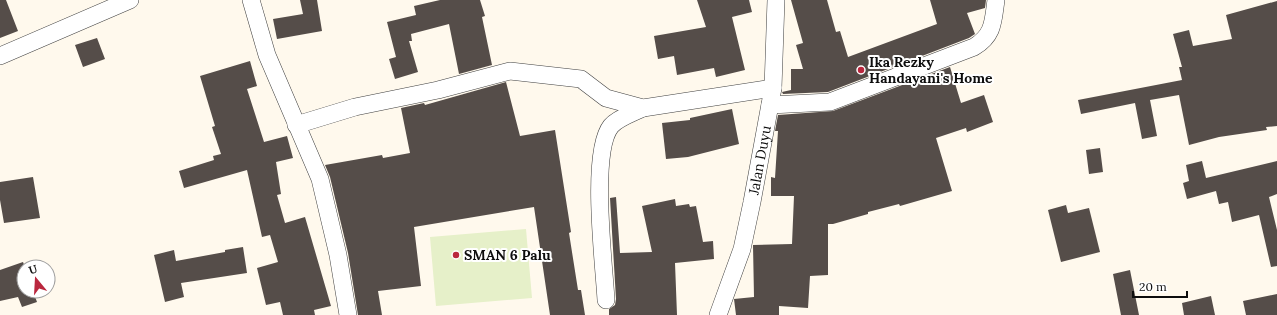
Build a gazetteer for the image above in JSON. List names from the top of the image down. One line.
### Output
{"streets":{"street":["Jalan Duyu"]},"places":["Ika Rezky Handayani's Home","SMAN 6 Palu"],"scale_bar":"20 m","north":"top"}
